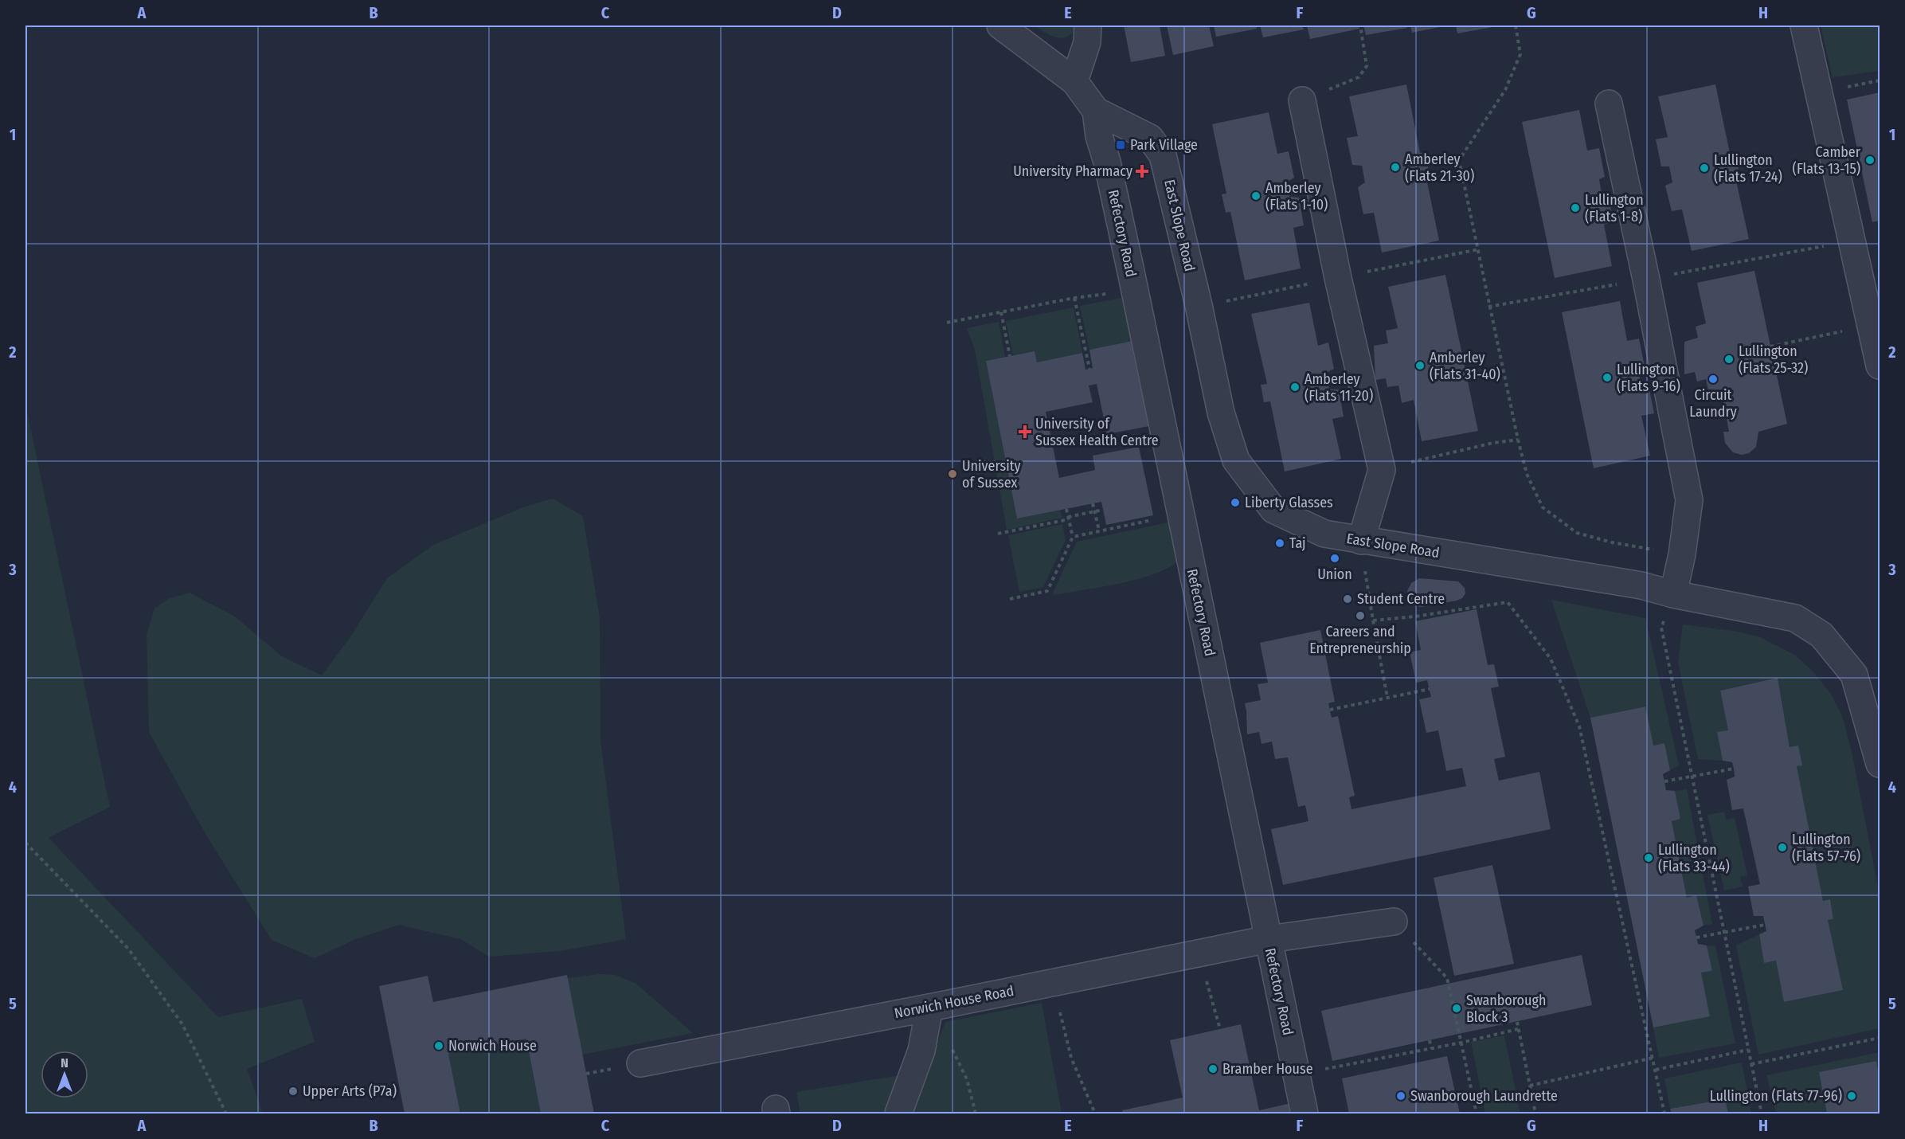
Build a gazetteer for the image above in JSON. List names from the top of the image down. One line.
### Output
{"streets":{"street":["East Slope Road","Refectory Road","Norwich House Road"]},"crossings":[["East Slope Road","Refectory Road"],["Refectory Road","Norwich House Road"]],"places":{"transit":["Park Village"],"other":["Camber (Flats 13-15)","Amberley (Flats 21-30)","Lullington (Flats 17-24)","Amberley (Flats 1-10)","Lullington (Flats 1-8)","Lullington (Flats 25-32)","Amberley (Flats 31-40)","Lullington (Flats 9-16)","Circuit Laundry","Amberley (Flats 11-20)","University of Sussex","Liberty Glasses","Taj","Union","Student Centre","Careers and Entrepreneurship","Lullington (Flats 57-76)","Lullington (Flats 33-44)","Swanborough Block 3","Norwich House","Bramber House","Upper Arts (P7a)","Swanborough Laundrette","Lullington (Flats 77-96)"],"health":["University Pharmacy","University of Sussex Health Centre"]},"north":"top","grid":{"columns":["A","B","C","D","E","F","G","H"],"rows":["1","2","3","4","5"]}}
